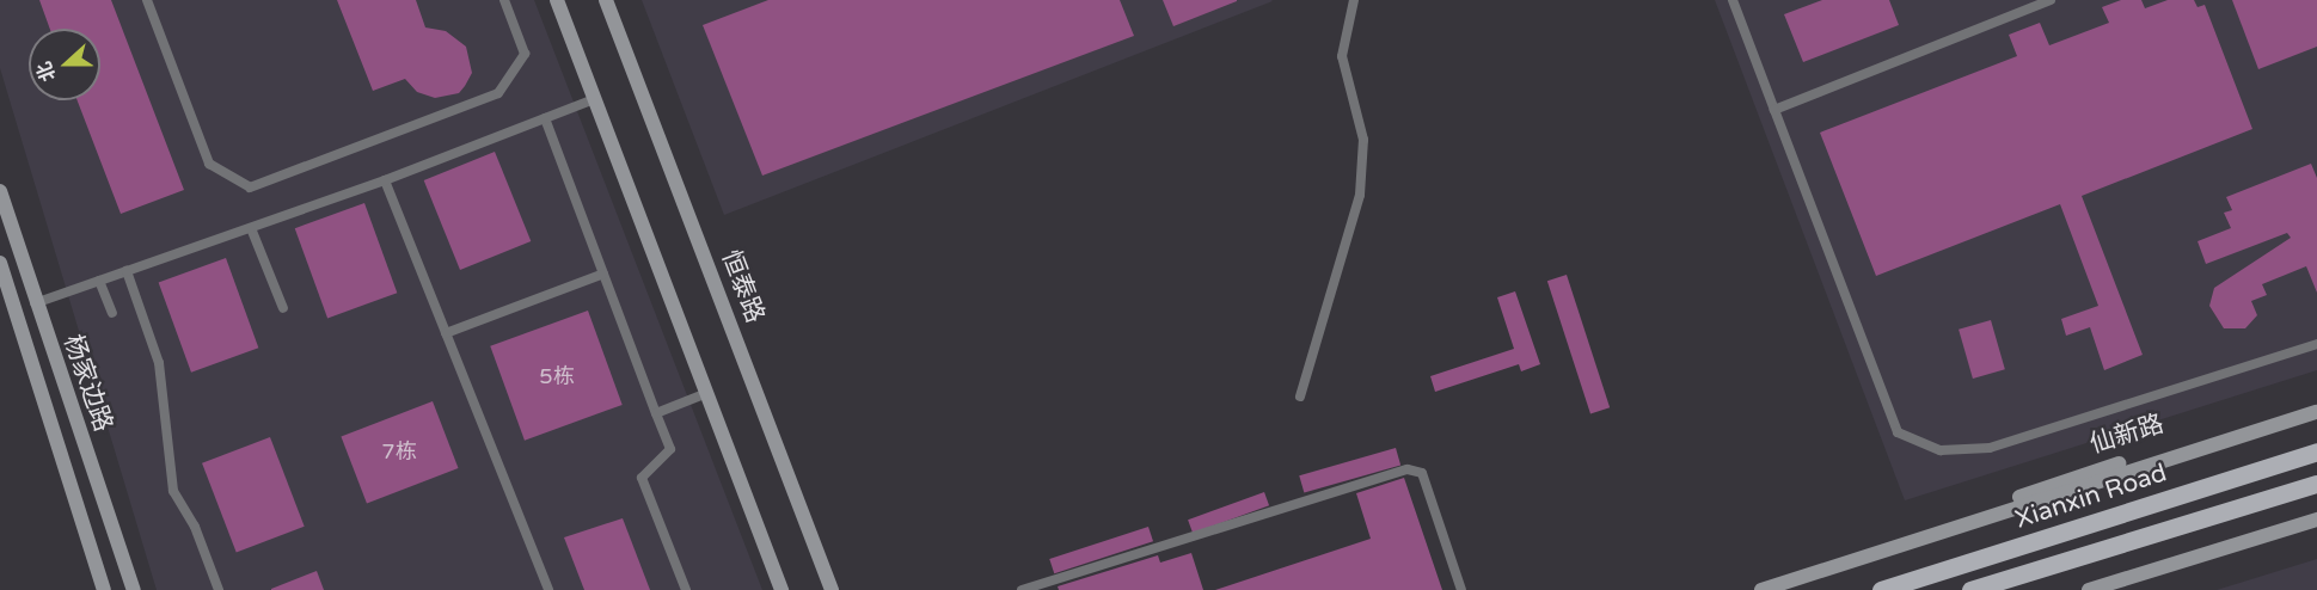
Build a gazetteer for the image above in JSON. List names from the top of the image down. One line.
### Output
{"streets":{"main road":["Xianxin Road"],"street":["恒泰路","杨家边路","仙新路"]},"house_numbers":["5栋","7栋"],"north":"left"}
